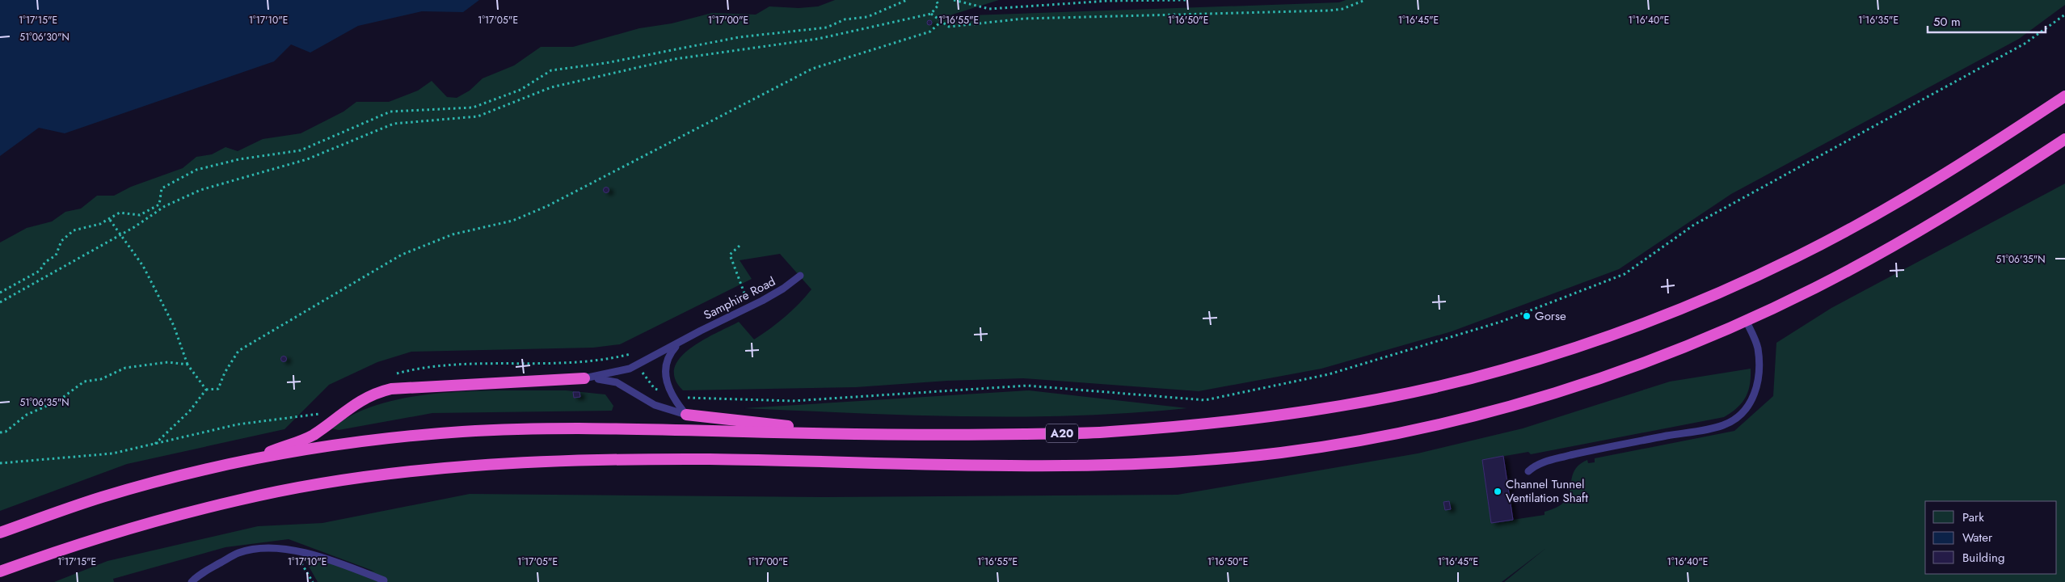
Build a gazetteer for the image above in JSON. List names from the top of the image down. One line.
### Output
{"streets":{"highway":["A20"],"lane":["Samphire Road"]},"crossings":[["Samphire Road","A20"]],"places":["Gorse","Channel Tunnel Ventilation Shaft"],"legend":["Park","Water","Building"],"scale_bar":"50 m","coordinates":["1°17'15\"E","1°17'10\"E","1°17'05\"E","1°17'00\"E","1°16'55\"E","1°16'50\"E","1°16'45\"E","1°16'40\"E","1°16'35\"E","51°06'30\"N","51°06'35\"N"]}
